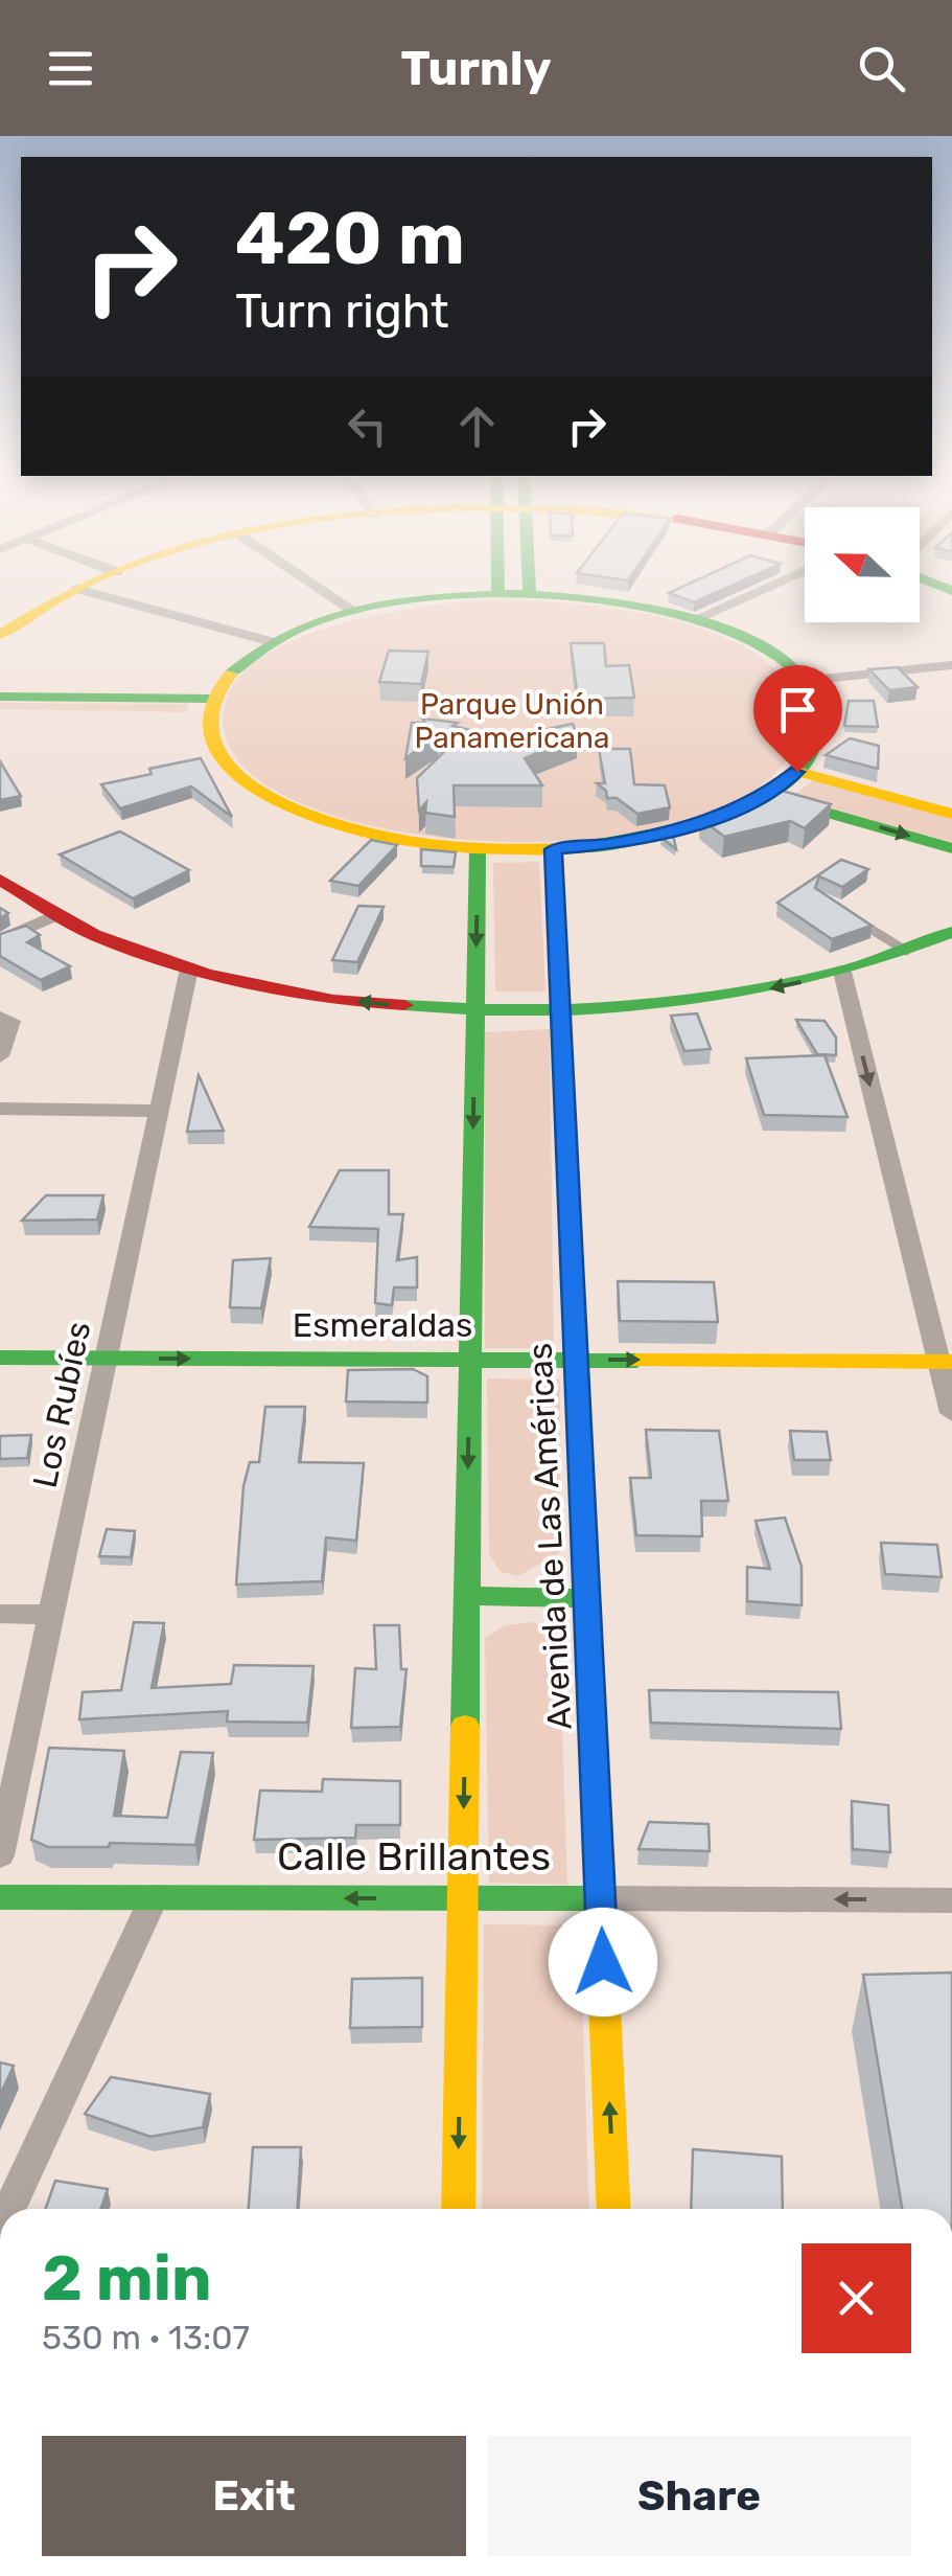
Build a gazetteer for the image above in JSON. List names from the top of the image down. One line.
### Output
{"streets":{"main road":["Esmeraldas","Avenida de Las Américas","Calle Brillantes"],"street":["Los Rubíes"]},"crossings":[["Esmeraldas","Los Rubíes"],["Esmeraldas","Avenida de Las Américas"],["Avenida de Las Américas","Calle Brillantes"]],"one_way":["Esmeraldas","Calle Brillantes"],"parks":["Parque Unión Panamericana"],"north":"left","page":{"header":"Turnly","turn":["420 m","Turn right"],"heading":["2 min","530 m · 13:07"],"buttons":["Exit","Share"]}}
